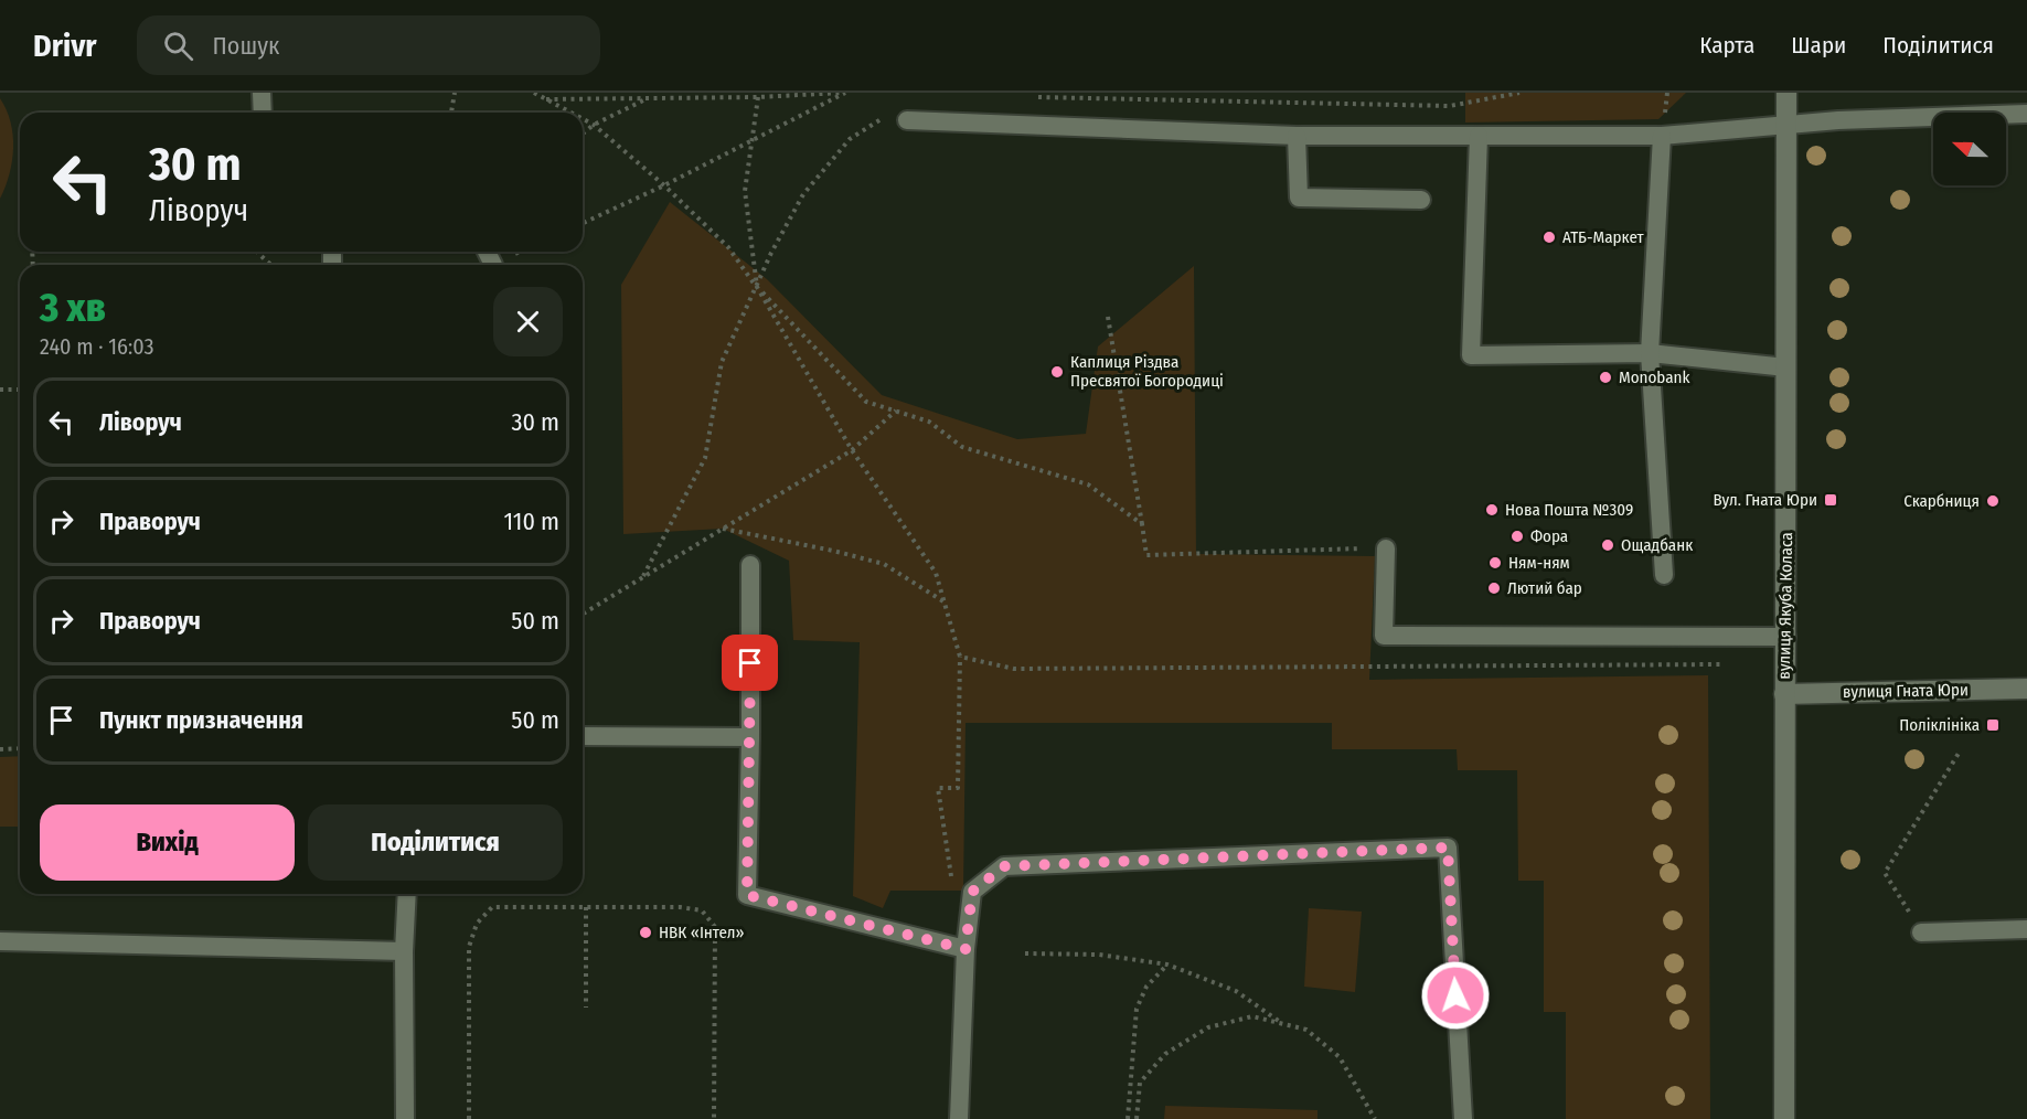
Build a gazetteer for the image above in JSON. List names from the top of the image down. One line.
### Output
{"streets":{"street":["вулиця Якуба Коласа","вулиця Гната Юри"]},"crossings":[["вулиця Якуба Коласа","вулиця Гната Юри"]],"places":{"other":["АТБ-Маркет","Каплиця Різдва Пресвятої Богородиці","Monobank","Скарбниця","Нова Пошта №309","Фора","Ощадбанк","Ням-ням","Лютий бар","НВК «Інтел»"],"transit":["Вул. Гната Юри","Поліклініка"]},"north":"left","page":{"header":"Drivr","search":"Пошук","nav":["Карта","Шари","Поділитися"],"turn":["30 m","Ліворуч"],"heading":["3 хв","240 m · 16:03"],"list":[{"name":"Ліворуч","value":"30 m"},{"name":"Праворуч","value":"110 m"},{"name":"Праворуч","value":"50 m"},{"name":"Пункт призначення","value":"50 m"}],"buttons":["Вихід","Поділитися"]}}
